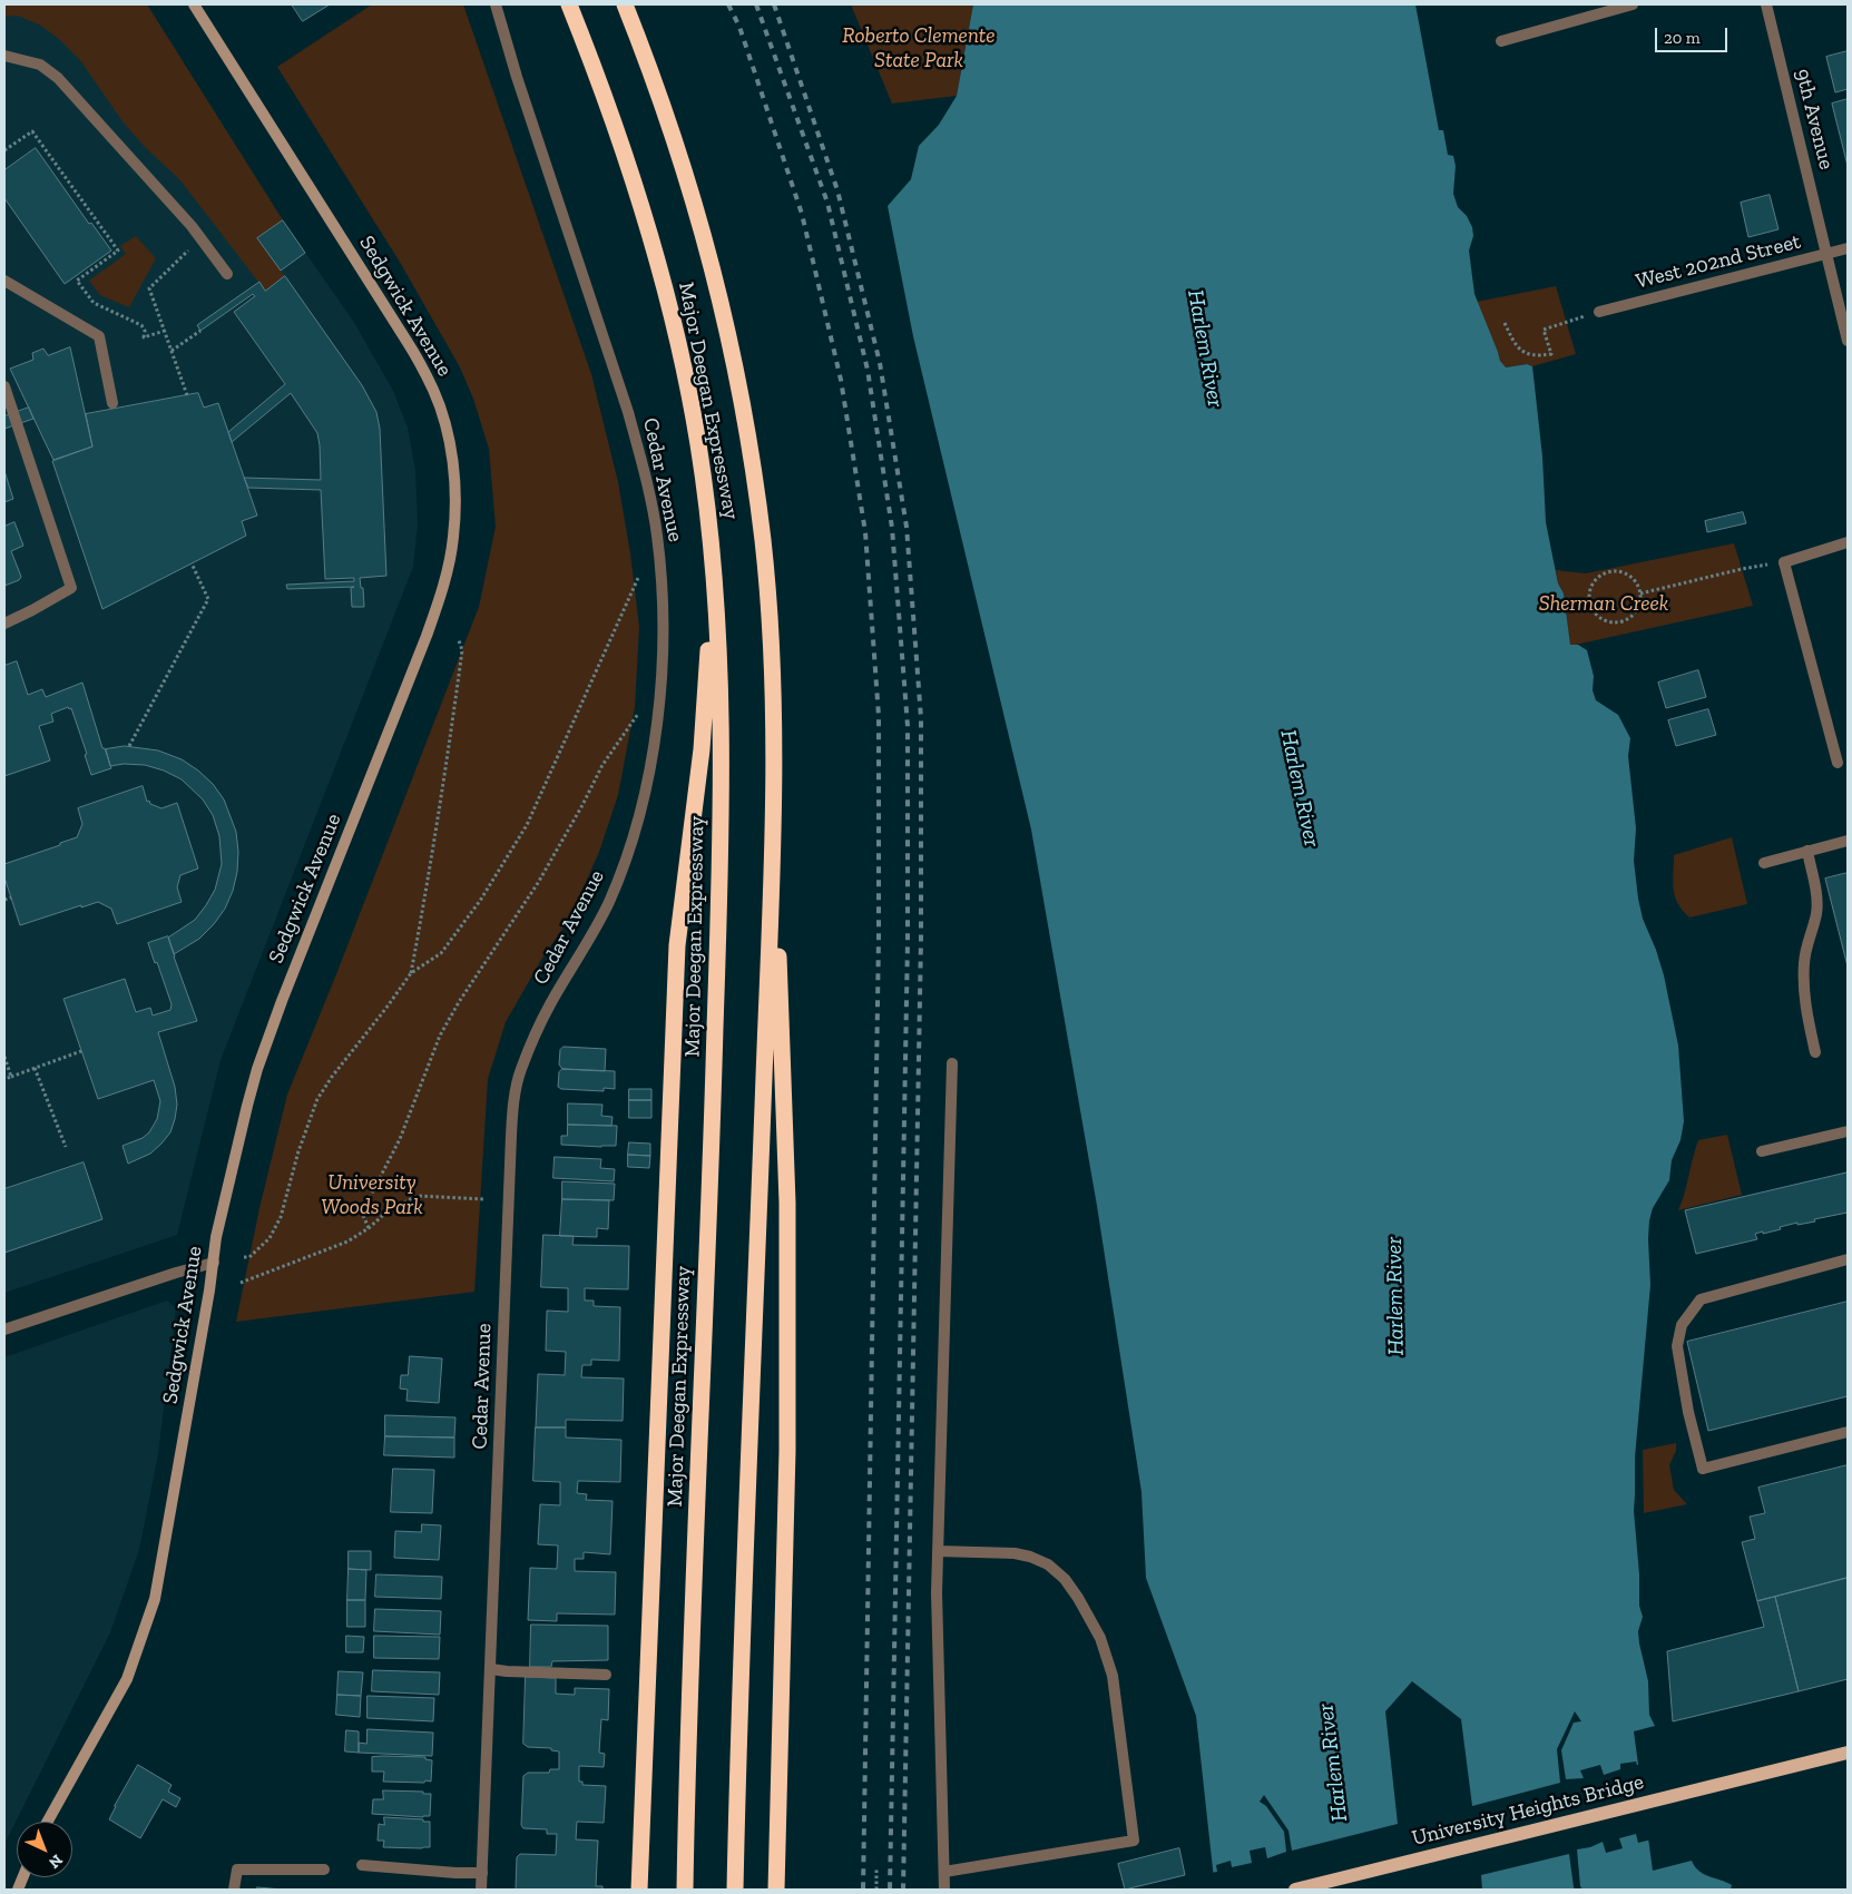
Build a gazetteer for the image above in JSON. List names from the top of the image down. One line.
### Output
{"streets":{"highway":["Major Deegan Expressway"],"main road":["Sedgwick Avenue","University Heights Bridge"],"street":["9th Avenue","West 202nd Street","Cedar Avenue"]},"crossings":[["9th Avenue","West 202nd Street"]],"water":["Harlem River"],"parks":["Roberto Clemente State Park","Sherman Creek","University Woods Park"],"scale_bar":"20 m","north":"bottom right"}
